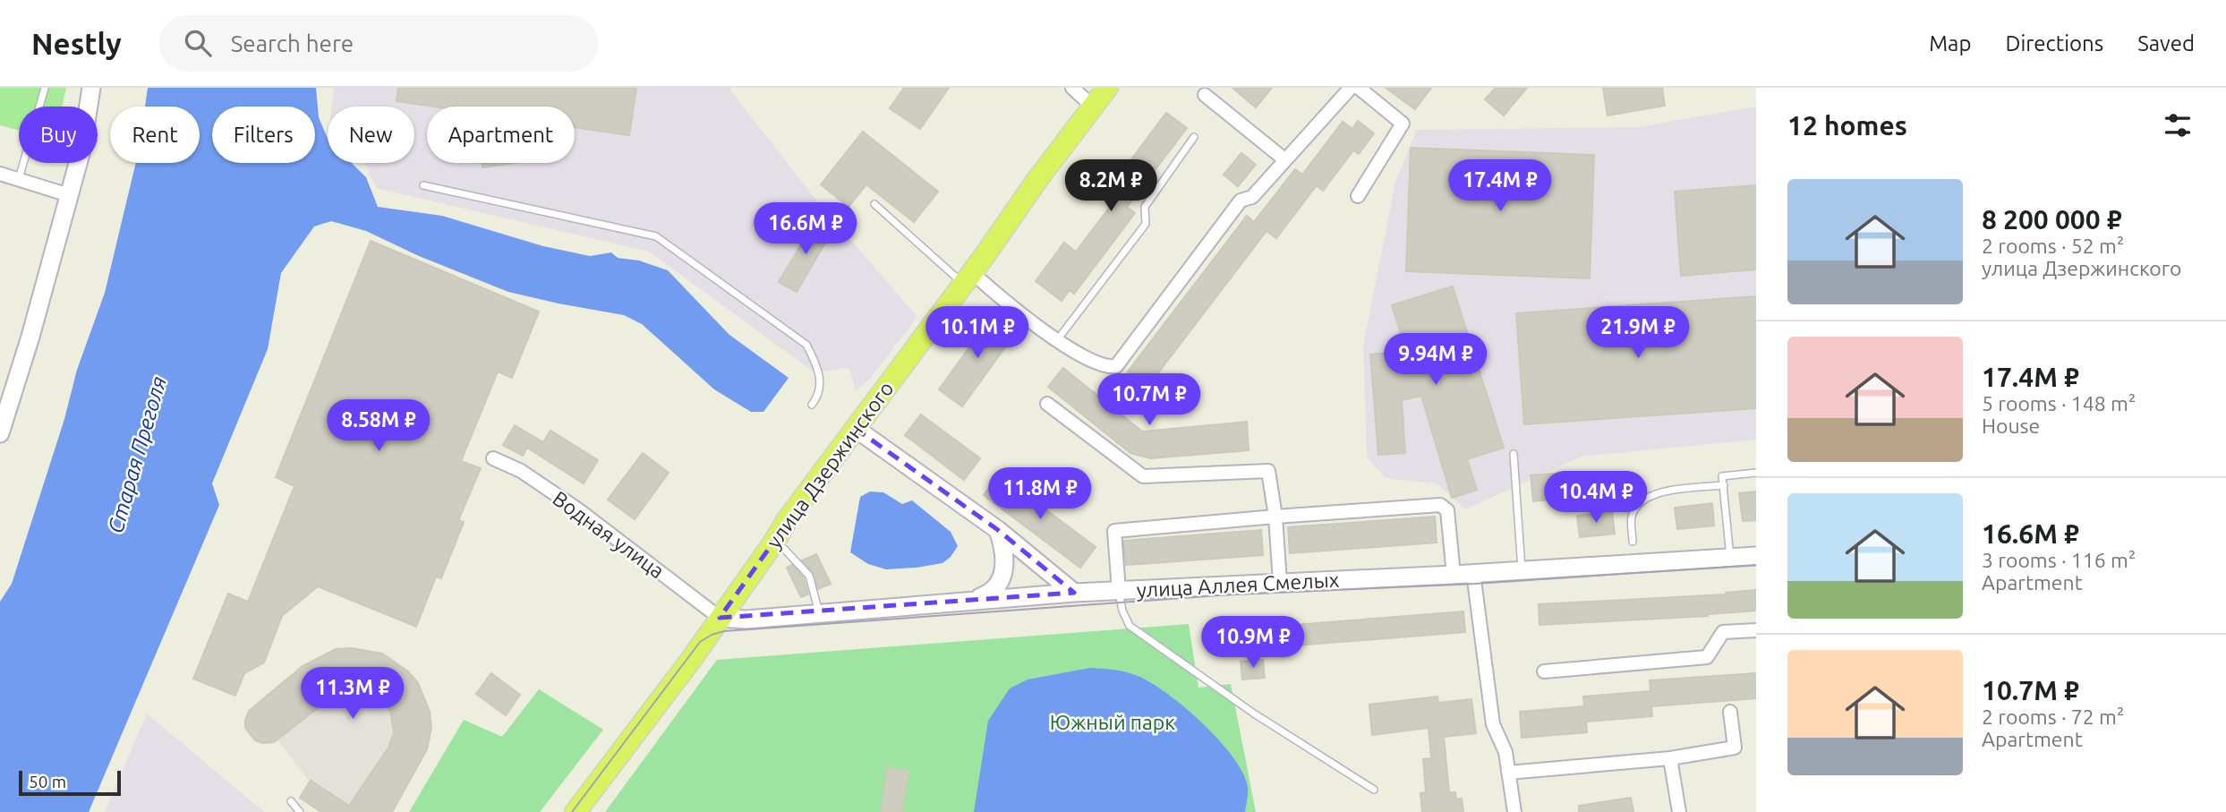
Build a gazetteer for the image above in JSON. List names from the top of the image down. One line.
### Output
{"streets":{"main road":["улица Дзержинского","улица Аллея Смелых"],"street":["Водная улица"]},"crossings":[["улица Дзержинского","Водная улица"],["улица Дзержинского","улица Аллея Смелых"],["Водная улица","улица Аллея Смелых"]],"water":["Старая Преголя"],"parks":["Южный парк"],"scale_bar":"50 m","page":{"header":"Nestly","search":"Search here","nav":["Map","Directions","Saved"],"heading":"12 homes","chip":["Buy","Rent","Filters","New","Apartment"],"price":["8.2M ₽","17.4M ₽","16.6M ₽","10.1M ₽","21.9M ₽","9.94M ₽","10.7M ₽","8.58M ₽","11.8M ₽","10.4M ₽","10.9M ₽","11.3M ₽"],"list":[{"name":"8 200 000 ₽","note":"2 rooms · 52 m² · улица Дзержинского"},{"name":"17.4M ₽","note":"5 rooms · 148 m² · House"},{"name":"16.6M ₽","note":"3 rooms · 116 m² · Apartment"},{"name":"10.7M ₽","note":"2 rooms · 72 m² · Apartment"}],"scale":"50 m"}}
